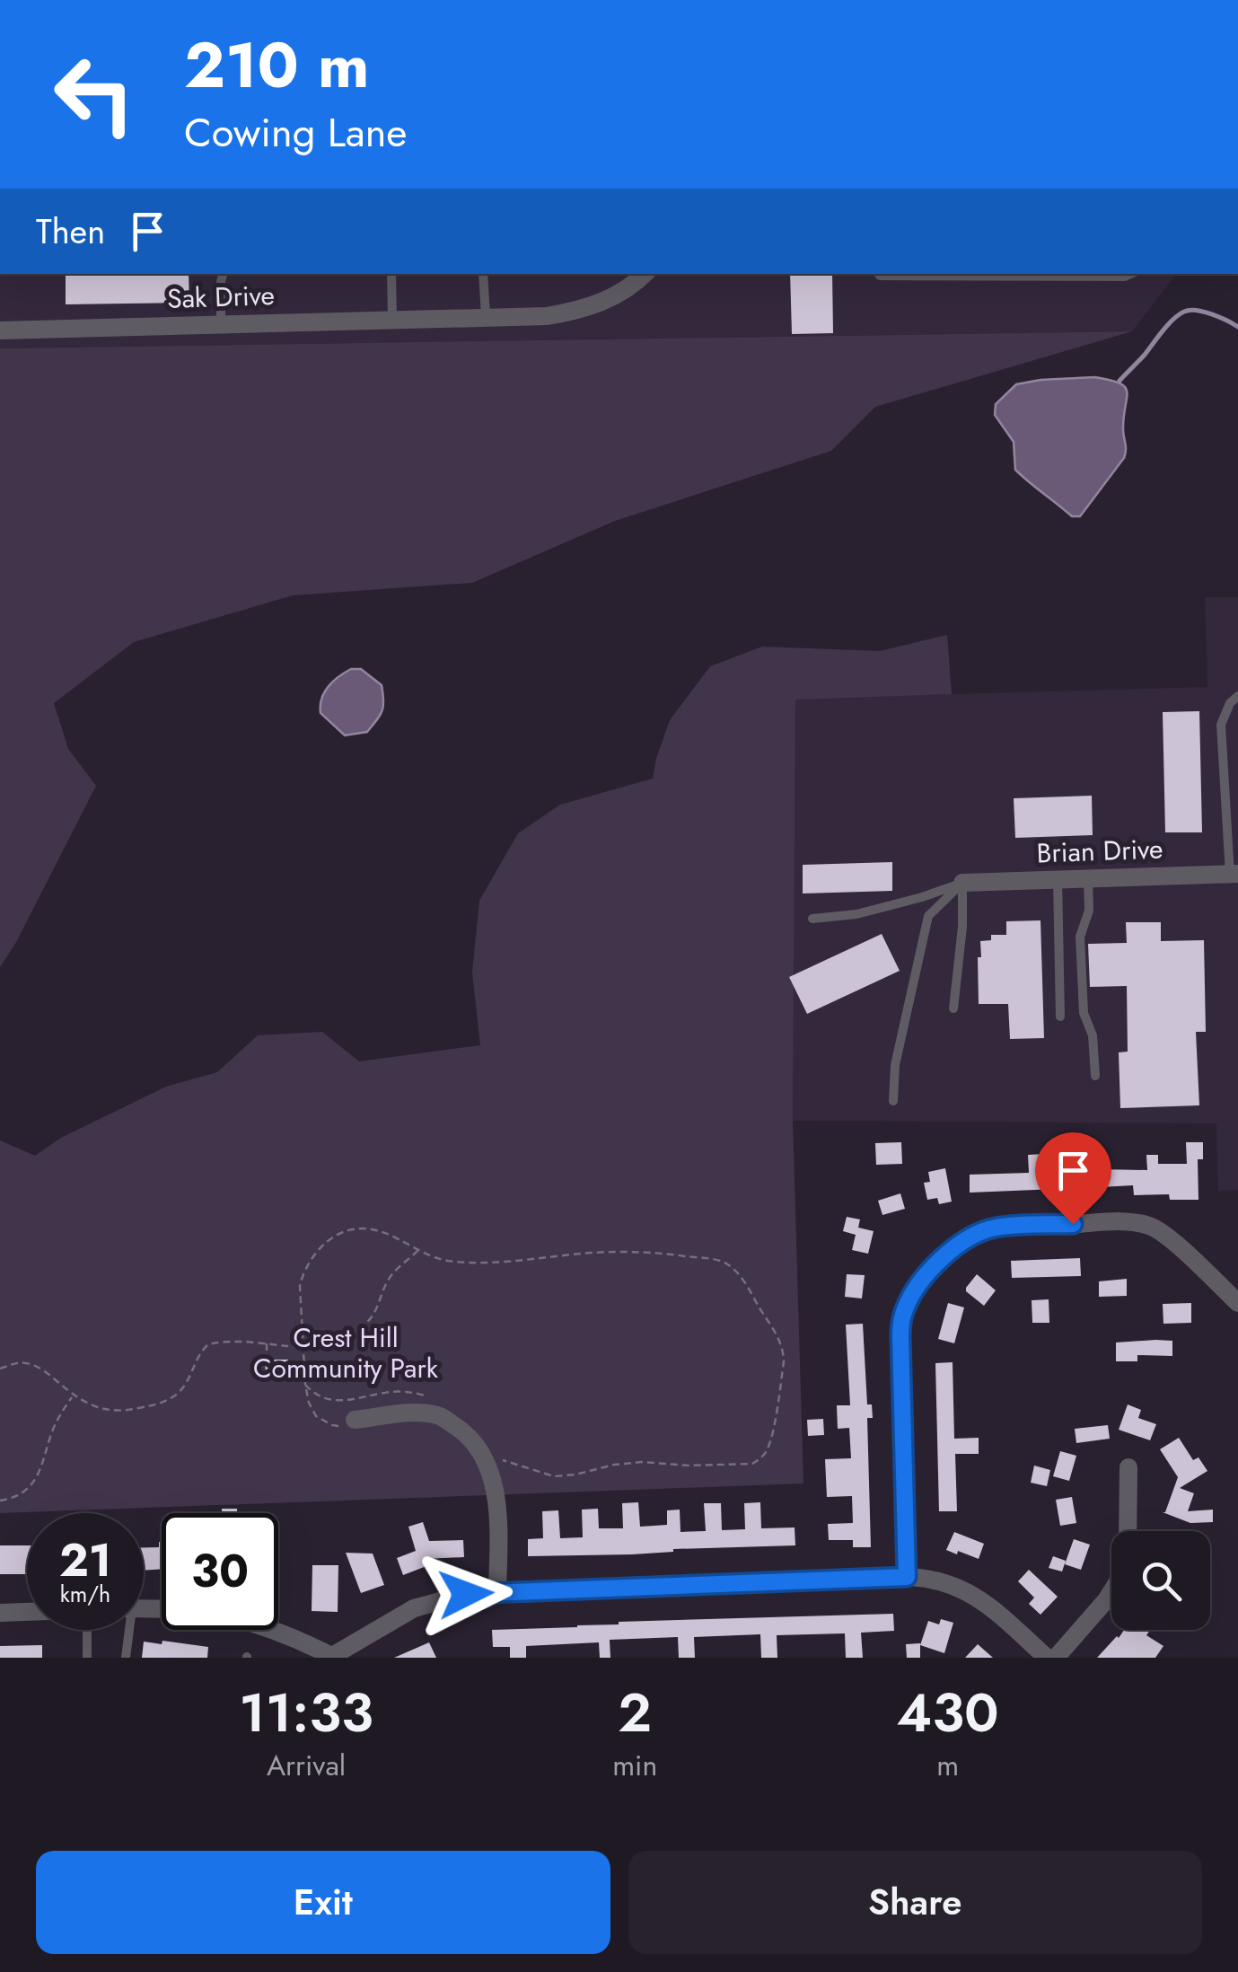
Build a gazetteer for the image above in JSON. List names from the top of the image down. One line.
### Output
{"streets":{"street":["Sak Drive","Brian Drive"]},"parks":["Crest Hill Community Park"],"page":{"turn":["210 m","Cowing Lane"],"then":"Then","speed":"21 km/h","limit":"30","eta":["11:33","Arrival","2","min","430","m"],"buttons":["Exit","Share"]}}
